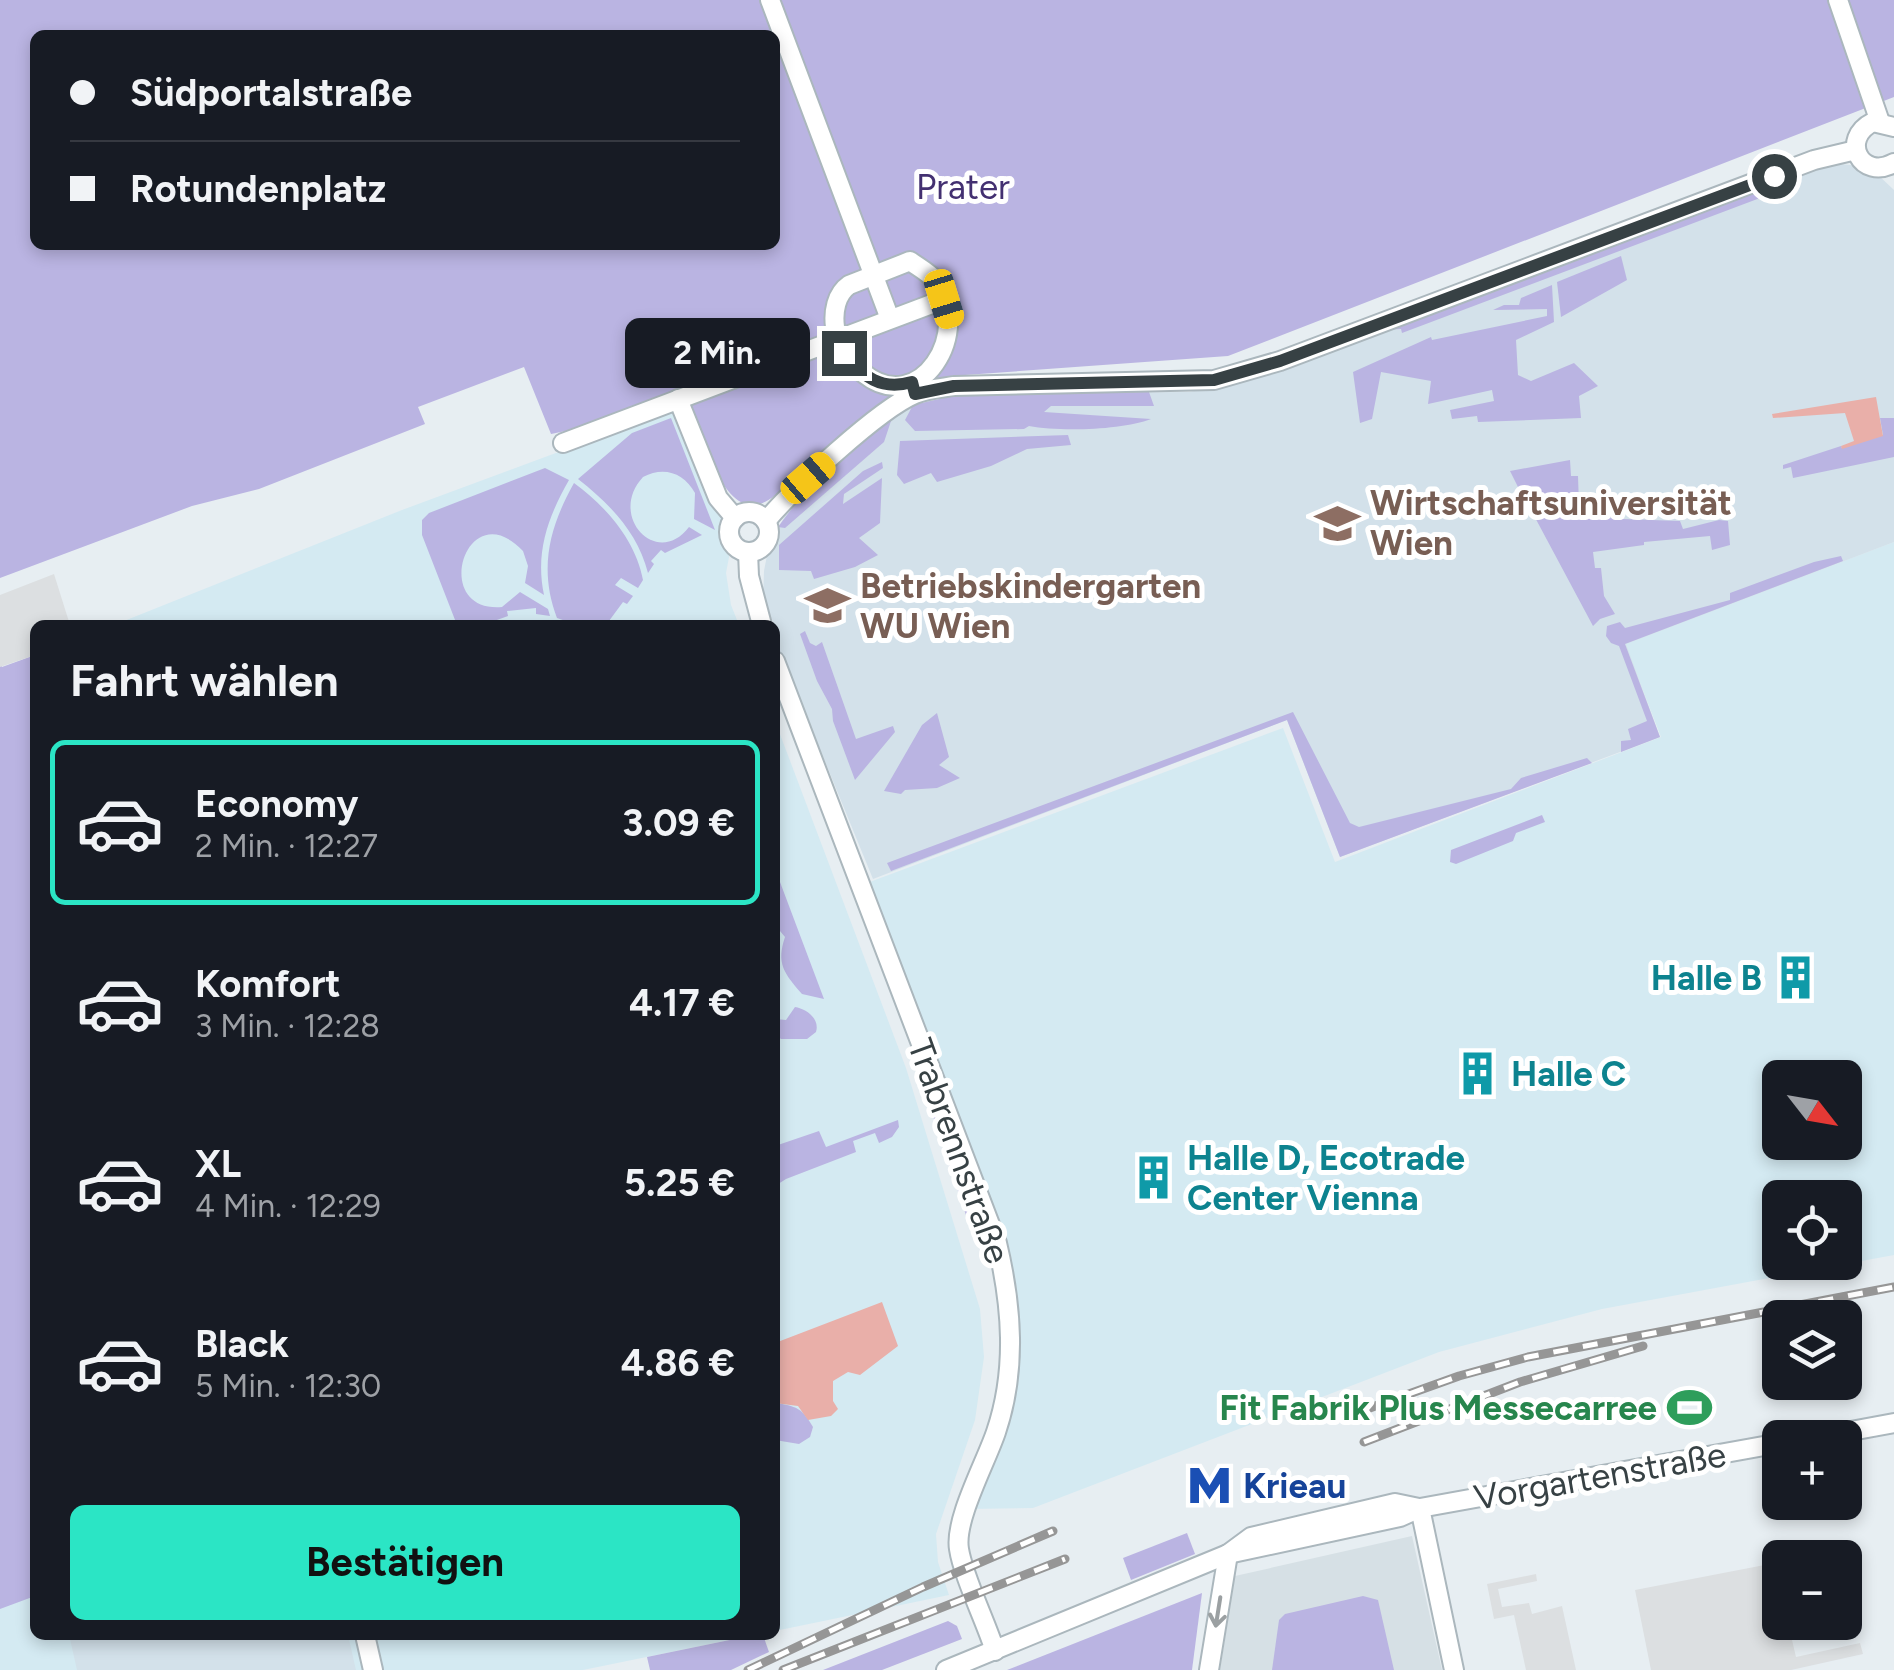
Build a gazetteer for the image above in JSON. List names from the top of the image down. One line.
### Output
{"streets":{"street":["Trabrennstraße","Vorgartenstraße"]},"crossings":[["Trabrennstraße","Vorgartenstraße"]],"parks":["Prater"],"places":{"school or university":["Wirtschaftsuniversität Wien","Betriebskindergarten WU Wien"],"building":["Halle B","Halle C","Halle D, Ecotrade Center Vienna"],"sports":["Fit Fabrik Plus Messecarree"],"metro station":["Krieau"]},"north":"bottom right","page":{"banner":["Südportalstraße","Rotundenplatz"],"bubble":"2 Min.","heading":"Fahrt wählen","list":[{"name":"Economy","note":"2 Min. · 12:27","value":"3.09 €"},{"name":"Komfort","note":"3 Min. · 12:28","value":"4.17 €"},{"name":"XL","note":"4 Min. · 12:29","value":"5.25 €"},{"name":"Black","note":"5 Min. · 12:30","value":"4.86 €"}],"map_buttons":["+","−"],"buttons":"Bestätigen"}}
